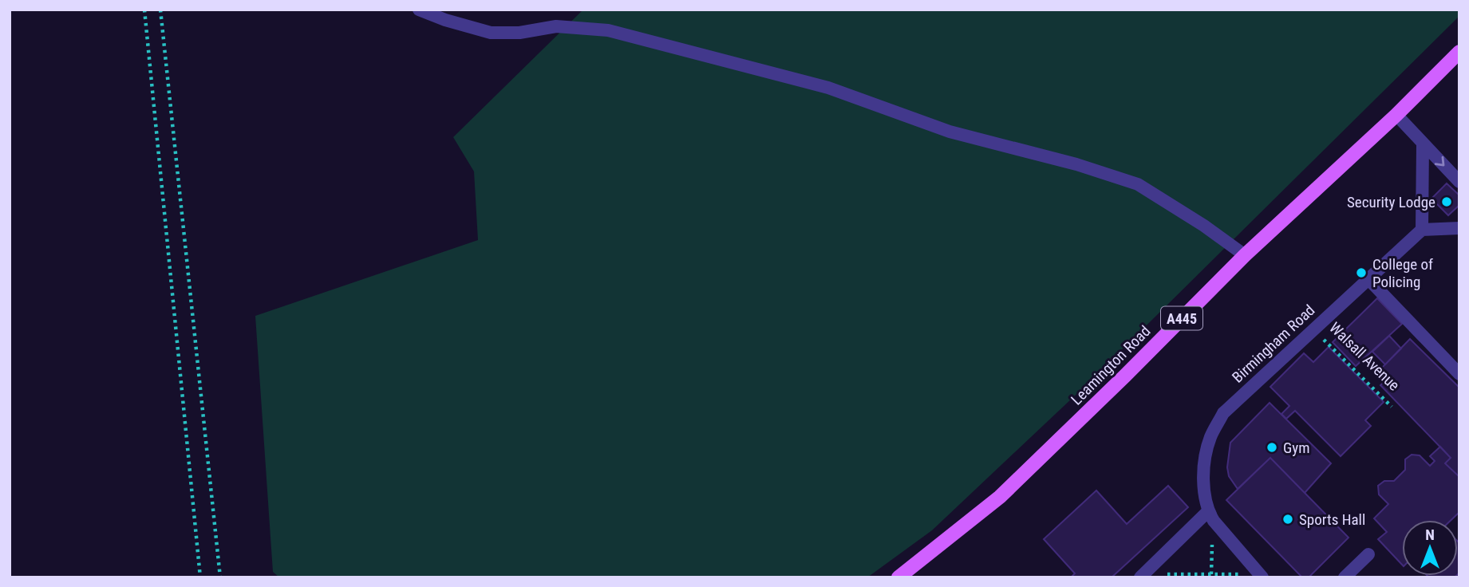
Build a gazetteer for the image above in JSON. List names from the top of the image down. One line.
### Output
{"streets":{"main road":["A445","Leamington Road"],"lane":["Birmingham Road"],"path":["Walsall Avenue"]},"crossings":[["Birmingham Road","Walsall Avenue"]],"places":["Security Lodge","College of Policing","Gym","Sports Hall"],"north":"top"}
